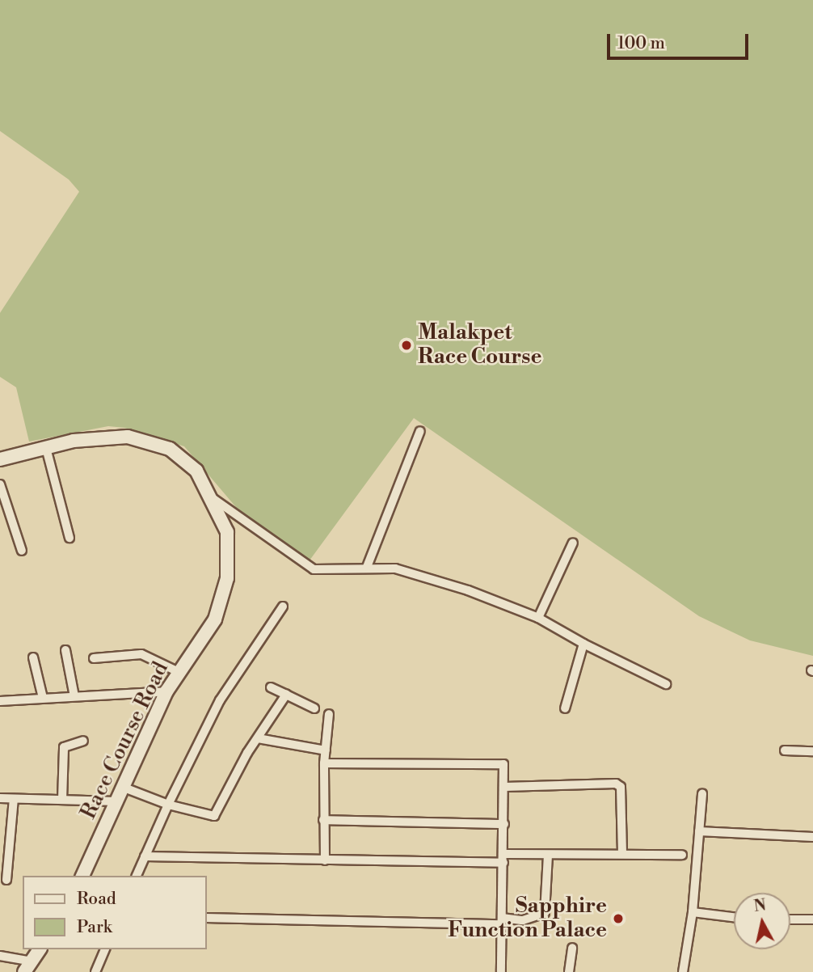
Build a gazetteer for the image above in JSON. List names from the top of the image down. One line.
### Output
{"streets":{"street":["Race Course Road"]},"places":["Malakpet Race Course","Sapphire Function Palace"],"legend":["Road","Park"],"scale_bar":"100 m","north":"top"}
